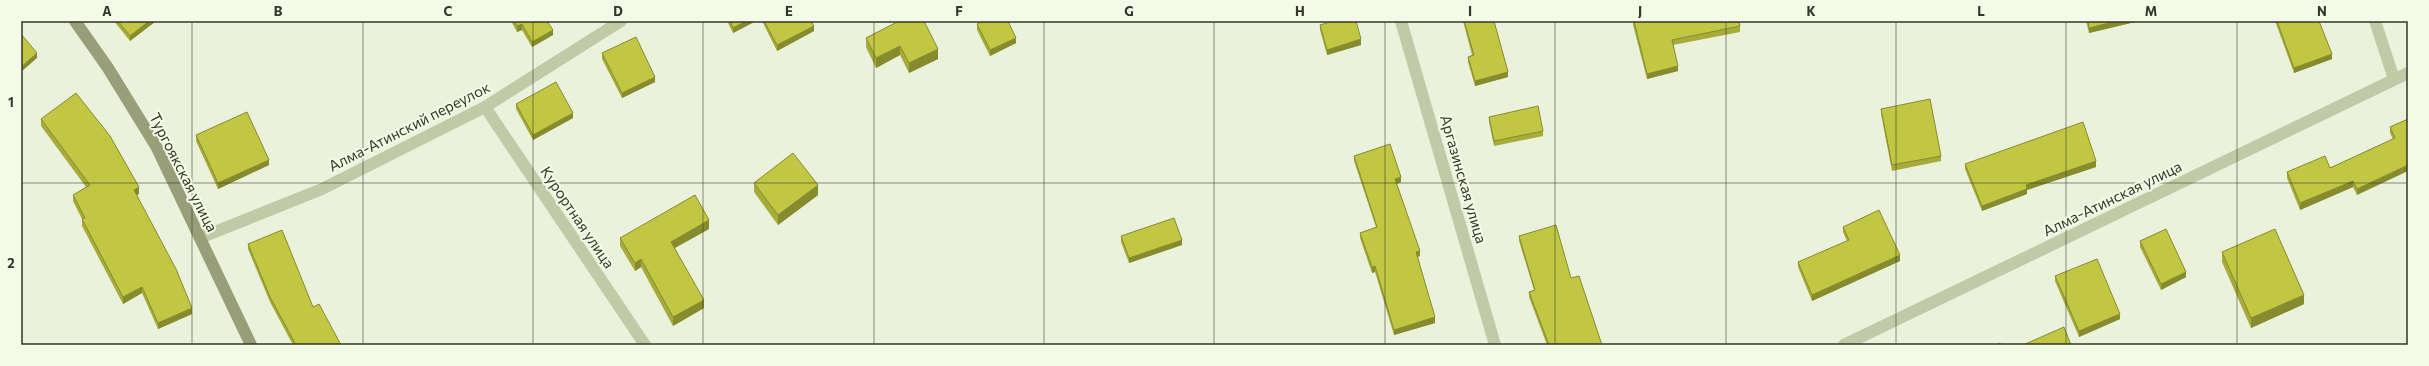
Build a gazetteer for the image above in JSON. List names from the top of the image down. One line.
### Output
{"streets":{"main road":["Тургоякская улица"],"street":["Алма-Атинский переулок","Аргазинская улица","Алма-Атинская улица","Курортная улица"]},"crossings":[["Алма-Атинский переулок","Тургоякская улица"],["Алма-Атинский переулок","Курортная улица"]],"grid":{"columns":["A","B","C","D","E","F","G","H","I","J","K","L","M","N"],"rows":["1","2"]}}
